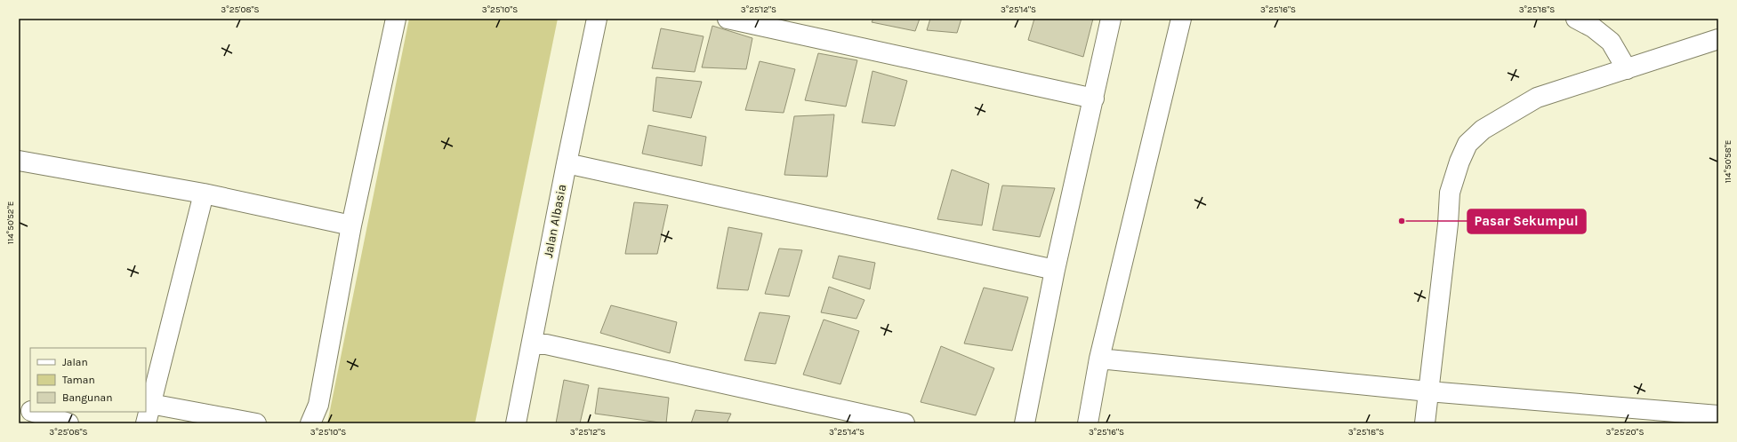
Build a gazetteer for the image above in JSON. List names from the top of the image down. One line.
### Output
{"streets":{"street":["Jalan Albasia"]},"places":["Pasar Sekumpul"],"legend":["Jalan","Taman","Bangunan"],"coordinates":["3°25'08\"S","3°25'10\"S","3°25'12\"S","3°25'14\"S","3°25'16\"S","3°25'18\"S","114°50'58\"E","114°50'52\"E","3°25'20\"S"]}
